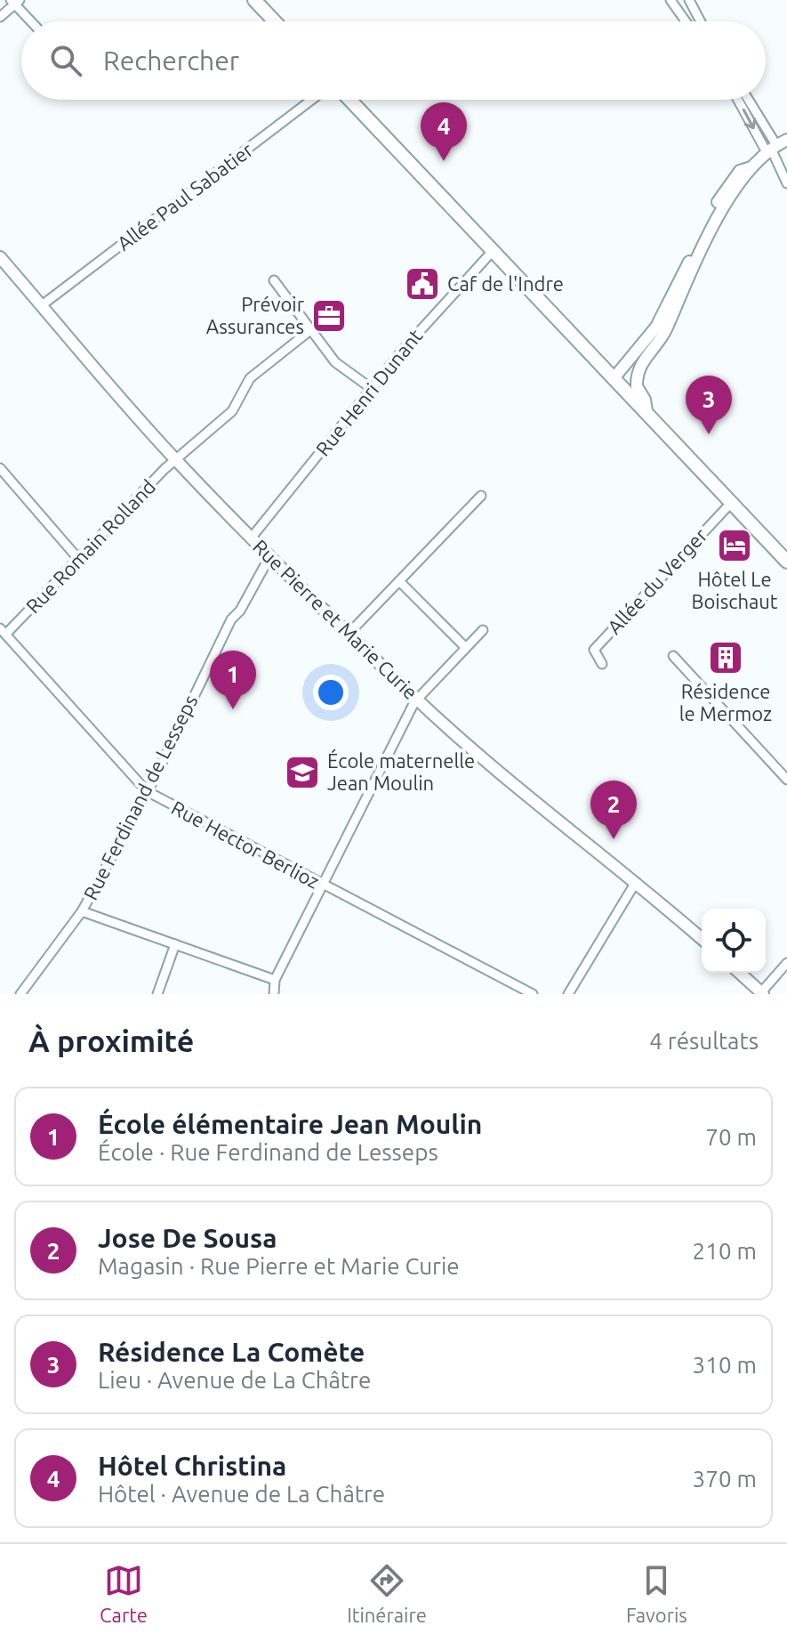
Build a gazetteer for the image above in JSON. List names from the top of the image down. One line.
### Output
{"streets":{"street":["Allée Paul Sabatier","Rue Henri Dunant","Rue Romain Rolland","Allée du Verger","Rue Pierre et Marie Curie","Rue Ferdinand de Lesseps","Rue Hector Berlioz"]},"crossings":[["Allée Paul Sabatier","Rue Pierre et Marie Curie"],["Rue Henri Dunant","Rue Pierre et Marie Curie"],["Rue Romain Rolland","Rue Pierre et Marie Curie"],["Rue Romain Rolland","Rue Hector Berlioz"],["Rue Pierre et Marie Curie","Rue Ferdinand de Lesseps"],["Rue Ferdinand de Lesseps","Rue Hector Berlioz"]],"places":{"public building":["Caf de l'Indre"],"office":["Prévoir Assurances"],"hotel":["Hôtel Le Boischaut"],"building":["Résidence le Mermoz"],"school or university":["École maternelle Jean Moulin"]},"page":{"search":"Rechercher","pins":["4","3","1","2"],"heading":["À proximité","4 résultats"],"list":[{"mark":"1","name":"École élémentaire Jean Moulin","note":"École · Rue Ferdinand de Lesseps","value":"70 m"},{"mark":"2","name":"Jose De Sousa","note":"Magasin · Rue Pierre et Marie Curie","value":"210 m"},{"mark":"3","name":"Résidence La Comète","note":"Lieu · Avenue de La Châtre","value":"310 m"},{"mark":"4","name":"Hôtel Christina","note":"Hôtel · Avenue de La Châtre","value":"370 m"}],"nav":["Carte","Itinéraire","Favoris"]}}
